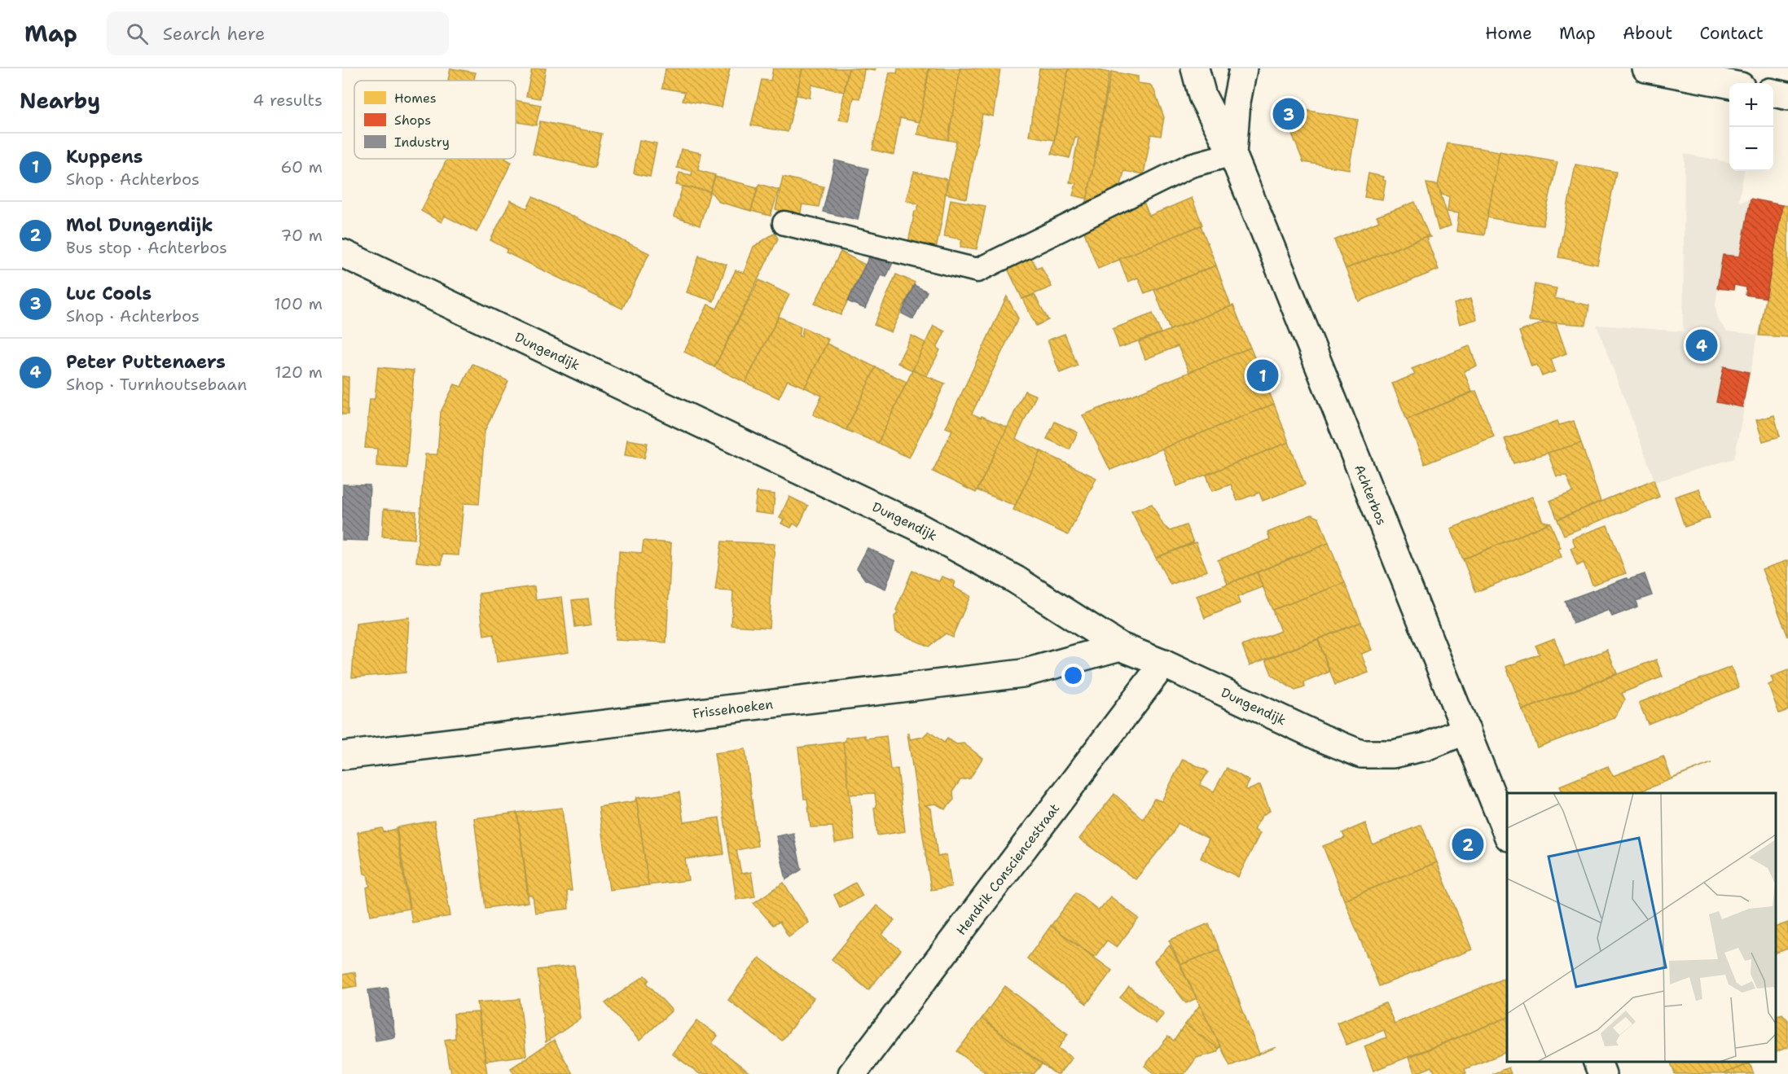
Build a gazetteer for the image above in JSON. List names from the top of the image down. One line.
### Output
{"streets":{"street":["Dungendijk","Achterbos","Frissehoeken","Hendrik Consciencestraat"]},"crossings":[["Dungendijk","Achterbos"],["Dungendijk","Frissehoeken"],["Dungendijk","Hendrik Consciencestraat"]],"legend":["Homes","Shops","Industry"],"page":{"header":"Map","search":"Search here","nav":["Home","Map","About","Contact"],"heading":["Nearby","4 results"],"map_buttons":["+","−"],"pins":["3","4","1","2"],"list":[{"mark":"1","name":"Kuppens","note":"Shop · Achterbos","value":"60 m"},{"mark":"2","name":"Mol Dungendijk","note":"Bus stop · Achterbos","value":"70 m"},{"mark":"3","name":"Luc Cools","note":"Shop · Achterbos","value":"100 m"},{"mark":"4","name":"Peter Puttenaers","note":"Shop · Turnhoutsebaan","value":"120 m"}]}}
